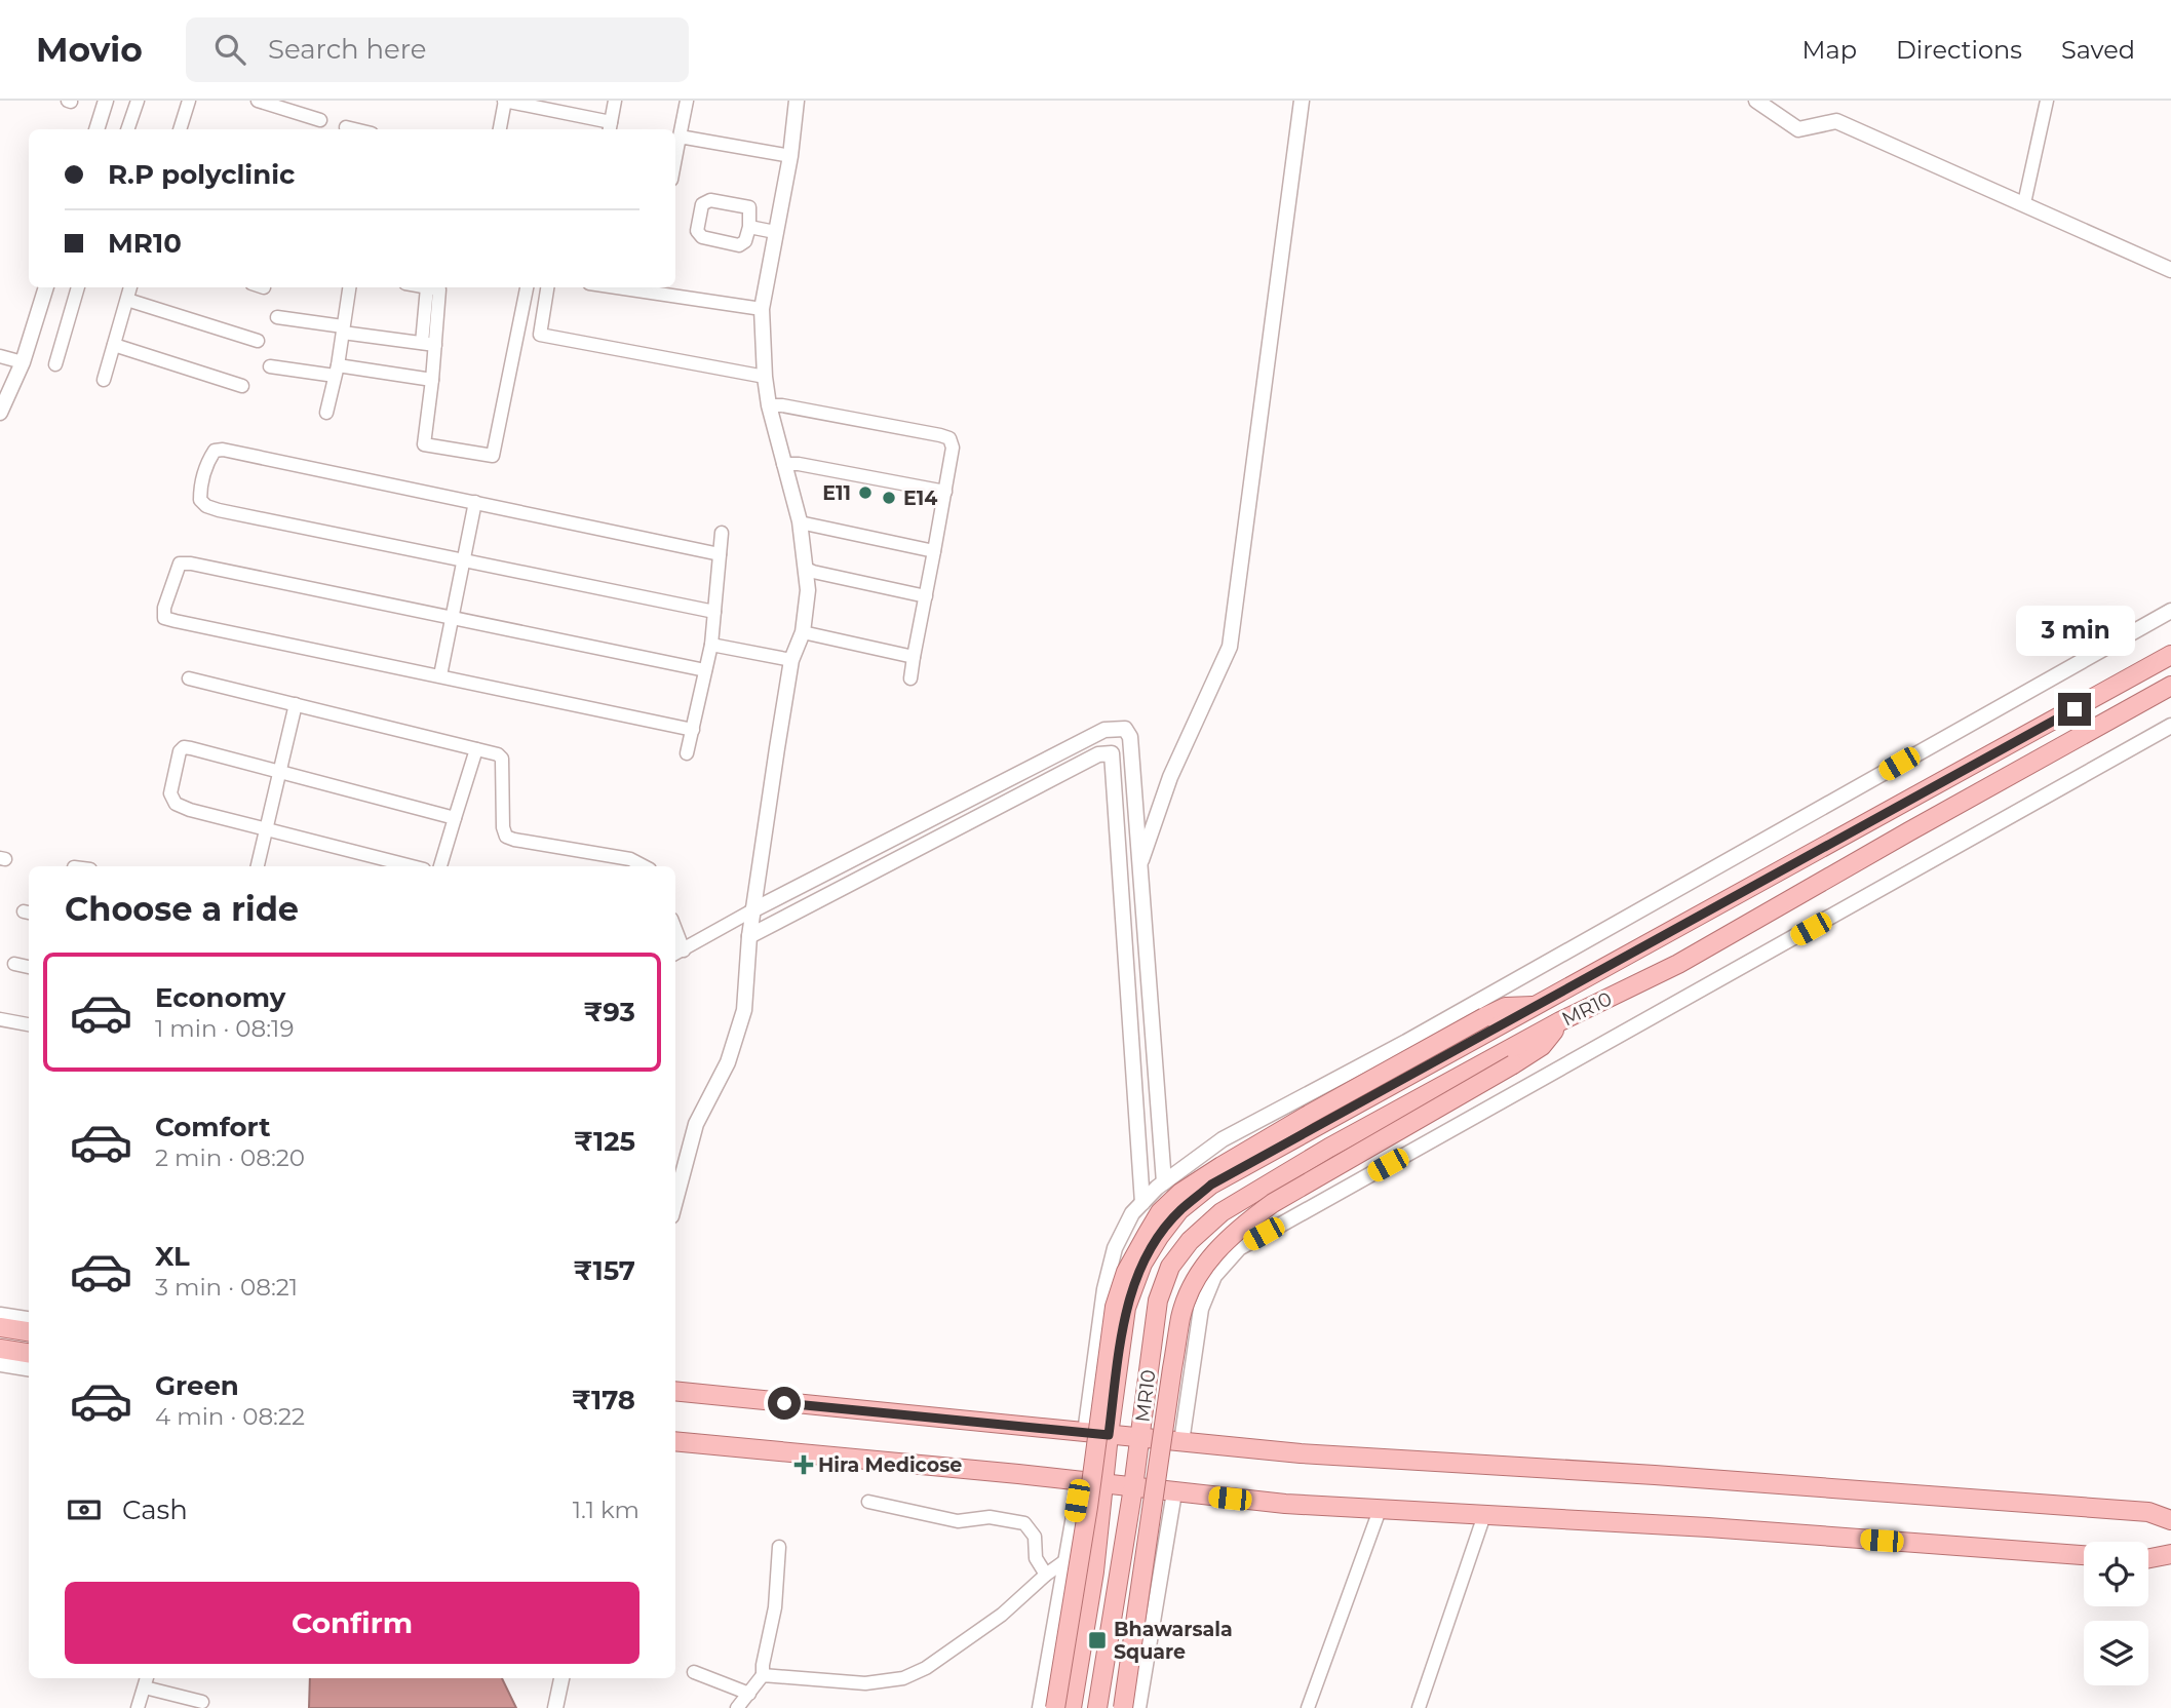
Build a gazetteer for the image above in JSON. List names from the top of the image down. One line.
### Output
{"streets":{"main road":["MR10"]},"places":{"other":["E11","E14"],"health":["Hira Medicose"],"transit":["Bhawarsala Square"]},"page":{"header":"Movio","search":"Search here","nav":["Map","Directions","Saved"],"banner":["R.P polyclinic","MR10"],"bubble":"3 min","heading":"Choose a ride","list":[{"name":"Economy","note":"1 min · 08:19","value":"₹93"},{"name":"Comfort","note":"2 min · 08:20","value":"₹125"},{"name":"XL","note":"3 min · 08:21","value":"₹157"},{"name":"Green","note":"4 min · 08:22","value":"₹178"}],"pay":["Cash","1.1 km"],"buttons":"Confirm"}}
